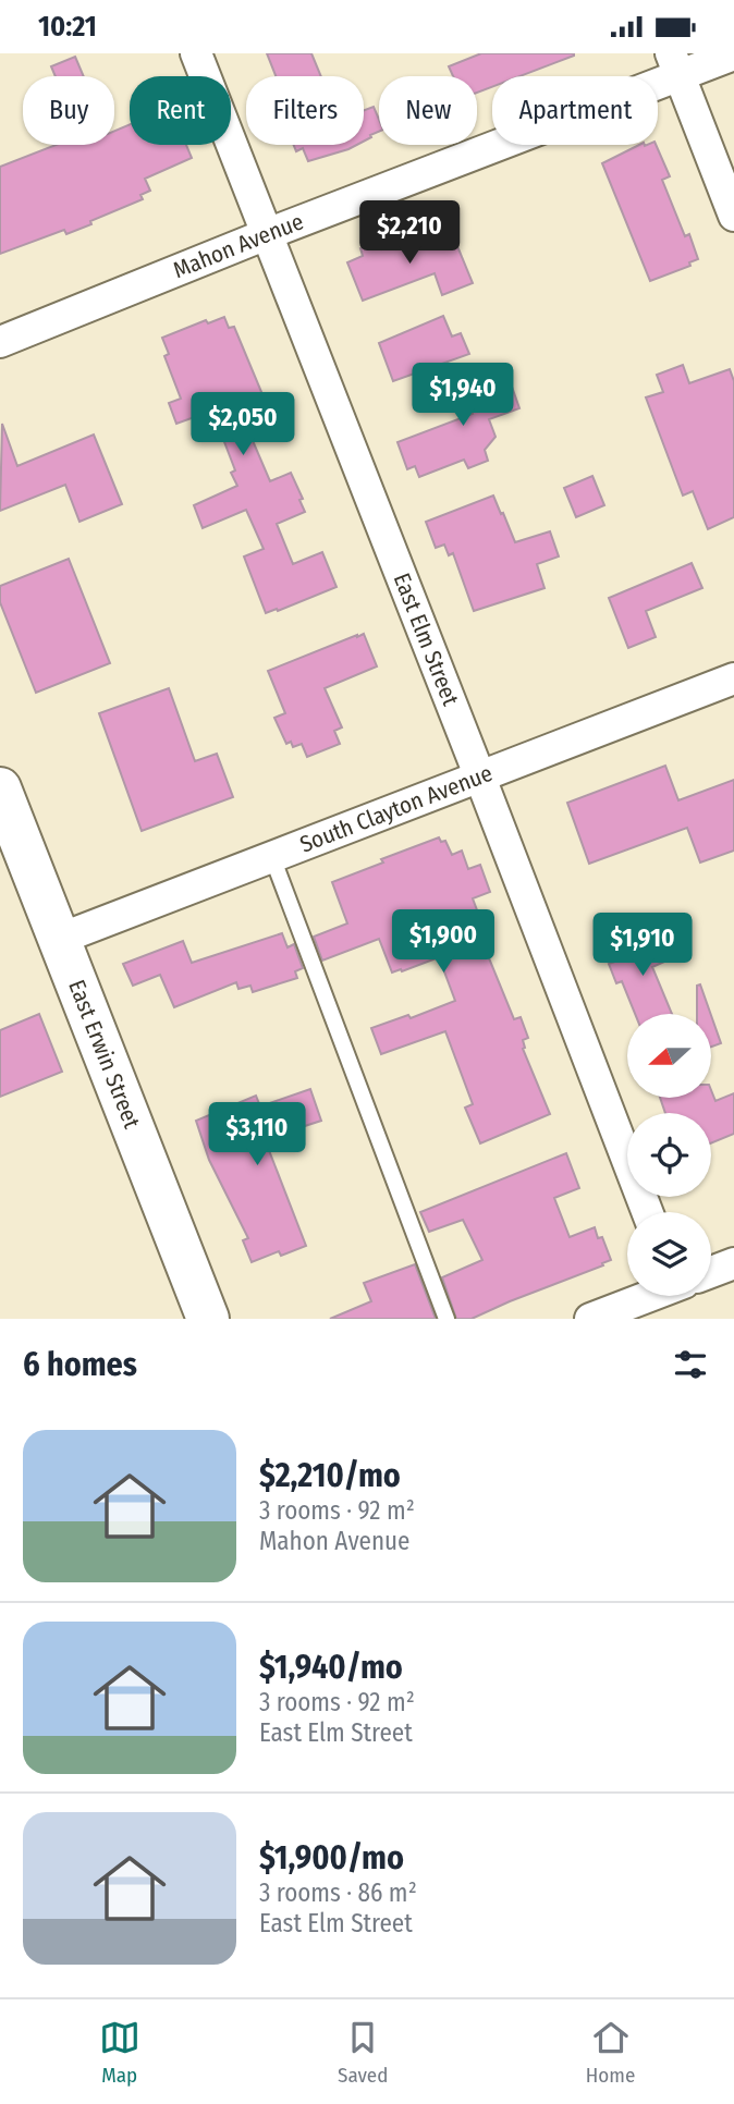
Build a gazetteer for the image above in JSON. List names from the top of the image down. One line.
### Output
{"streets":{"main road":["East Erwin Street"],"street":["Mahon Avenue","East Elm Street","South Clayton Avenue"]},"crossings":[["Mahon Avenue","East Elm Street"],["East Elm Street","South Clayton Avenue"],["South Clayton Avenue","East Erwin Street"]],"north":"left","page":{"status":"10:21","chip":["Buy","Rent","Filters","New","Apartment"],"price":["$2,210","$1,940","$2,050","$1,900","$1,910","$3,110"],"heading":"6 homes","list":[{"name":"$2,210/mo","note":"3 rooms · 92 m² · Mahon Avenue"},{"name":"$1,940/mo","note":"3 rooms · 92 m² · East Elm Street"},{"name":"$1,900/mo","note":"3 rooms · 86 m² · East Elm Street"}],"tabs":["Map","Saved","Home"]}}
